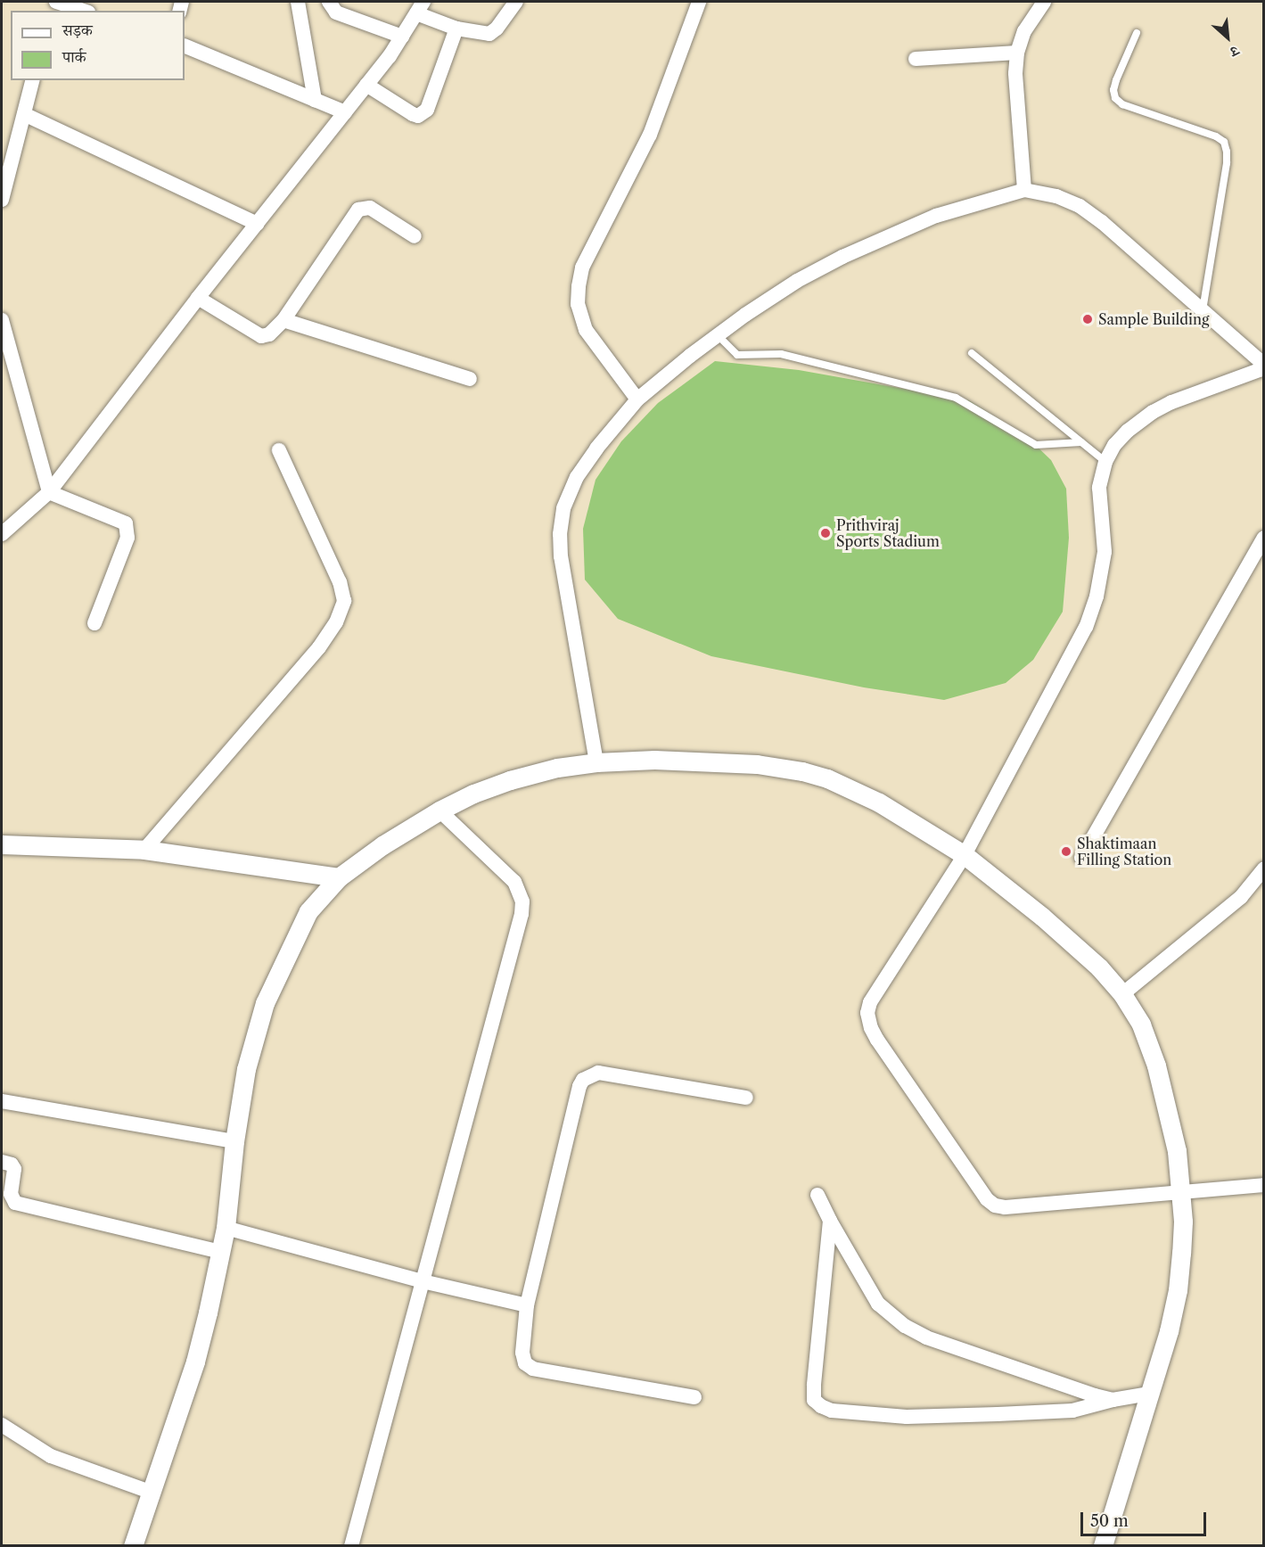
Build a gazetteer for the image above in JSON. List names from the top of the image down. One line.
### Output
{"places":["Sample Building","Prithviraj Sports Stadium","Shaktimaan Filling Station"],"legend":["सड़क","पार्क"],"scale_bar":"50 m","north":"bottom right"}
